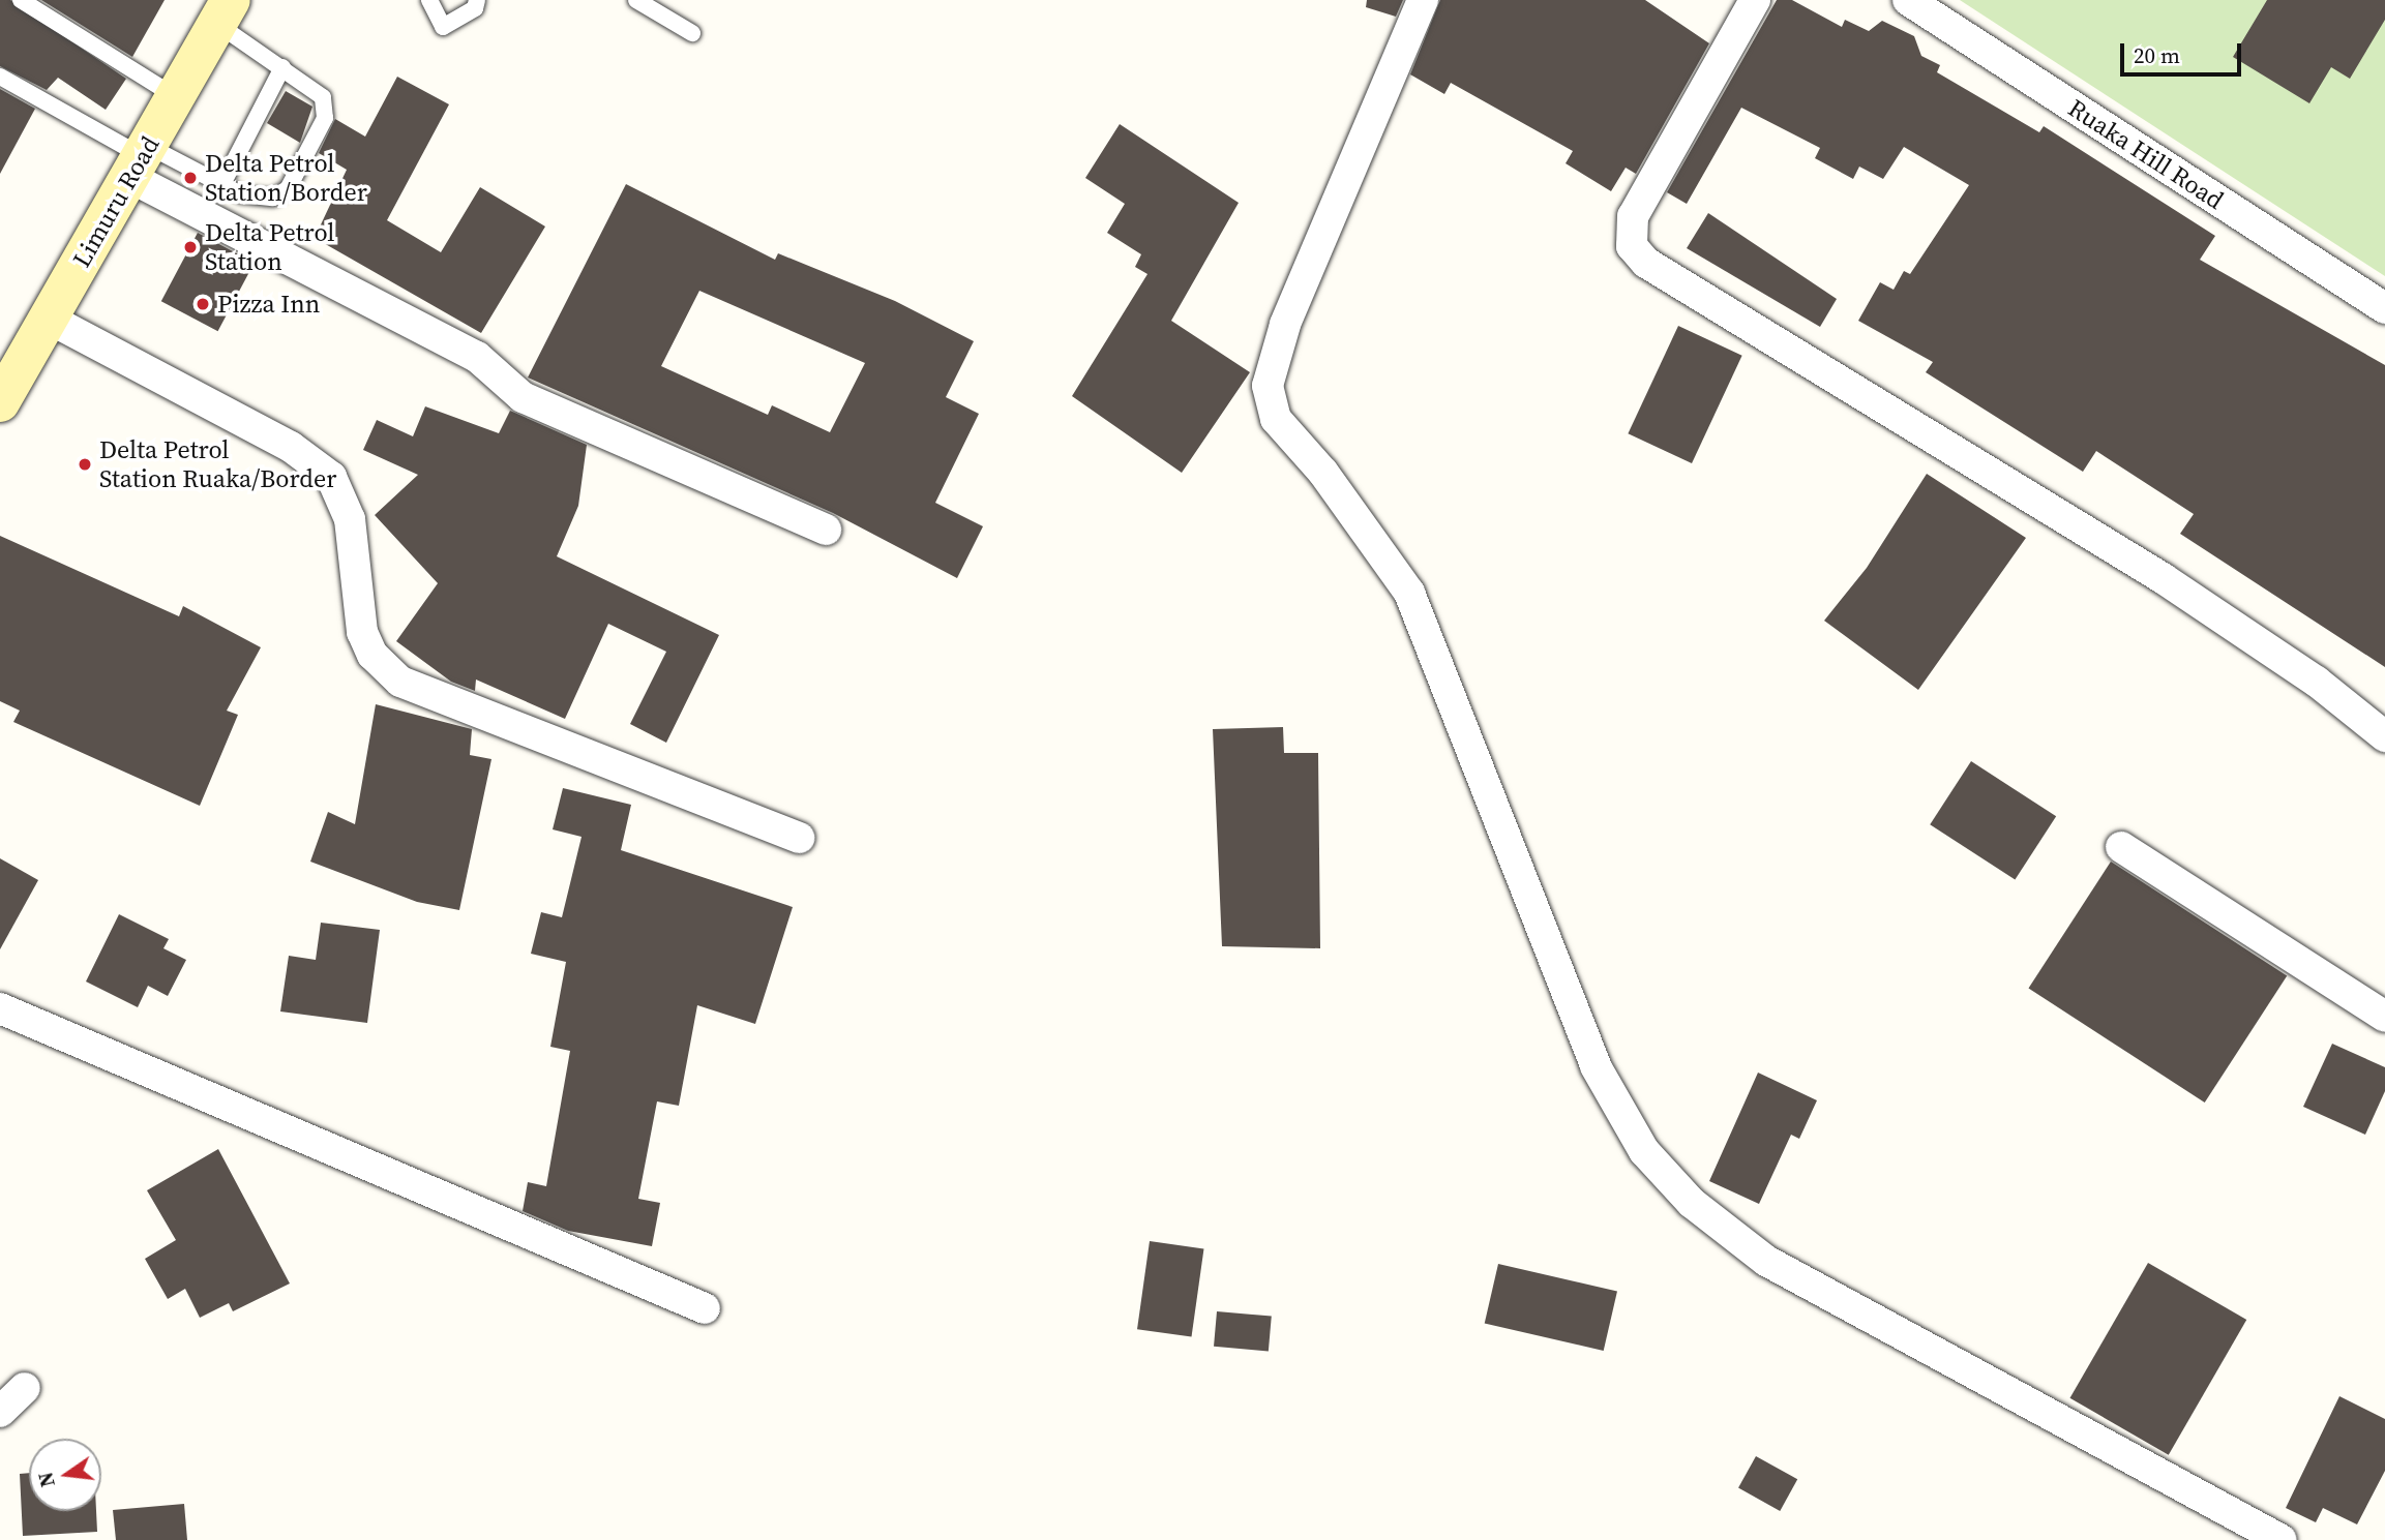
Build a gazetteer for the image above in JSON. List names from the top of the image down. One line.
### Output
{"streets":{"main road":["Limuru Road"],"street":["Ruaka Hill Road"]},"places":["Delta Petrol Station/Border","Delta Petrol Station","Pizza Inn","Delta Petrol Station Ruaka/Border"],"scale_bar":"20 m","north":"left"}
